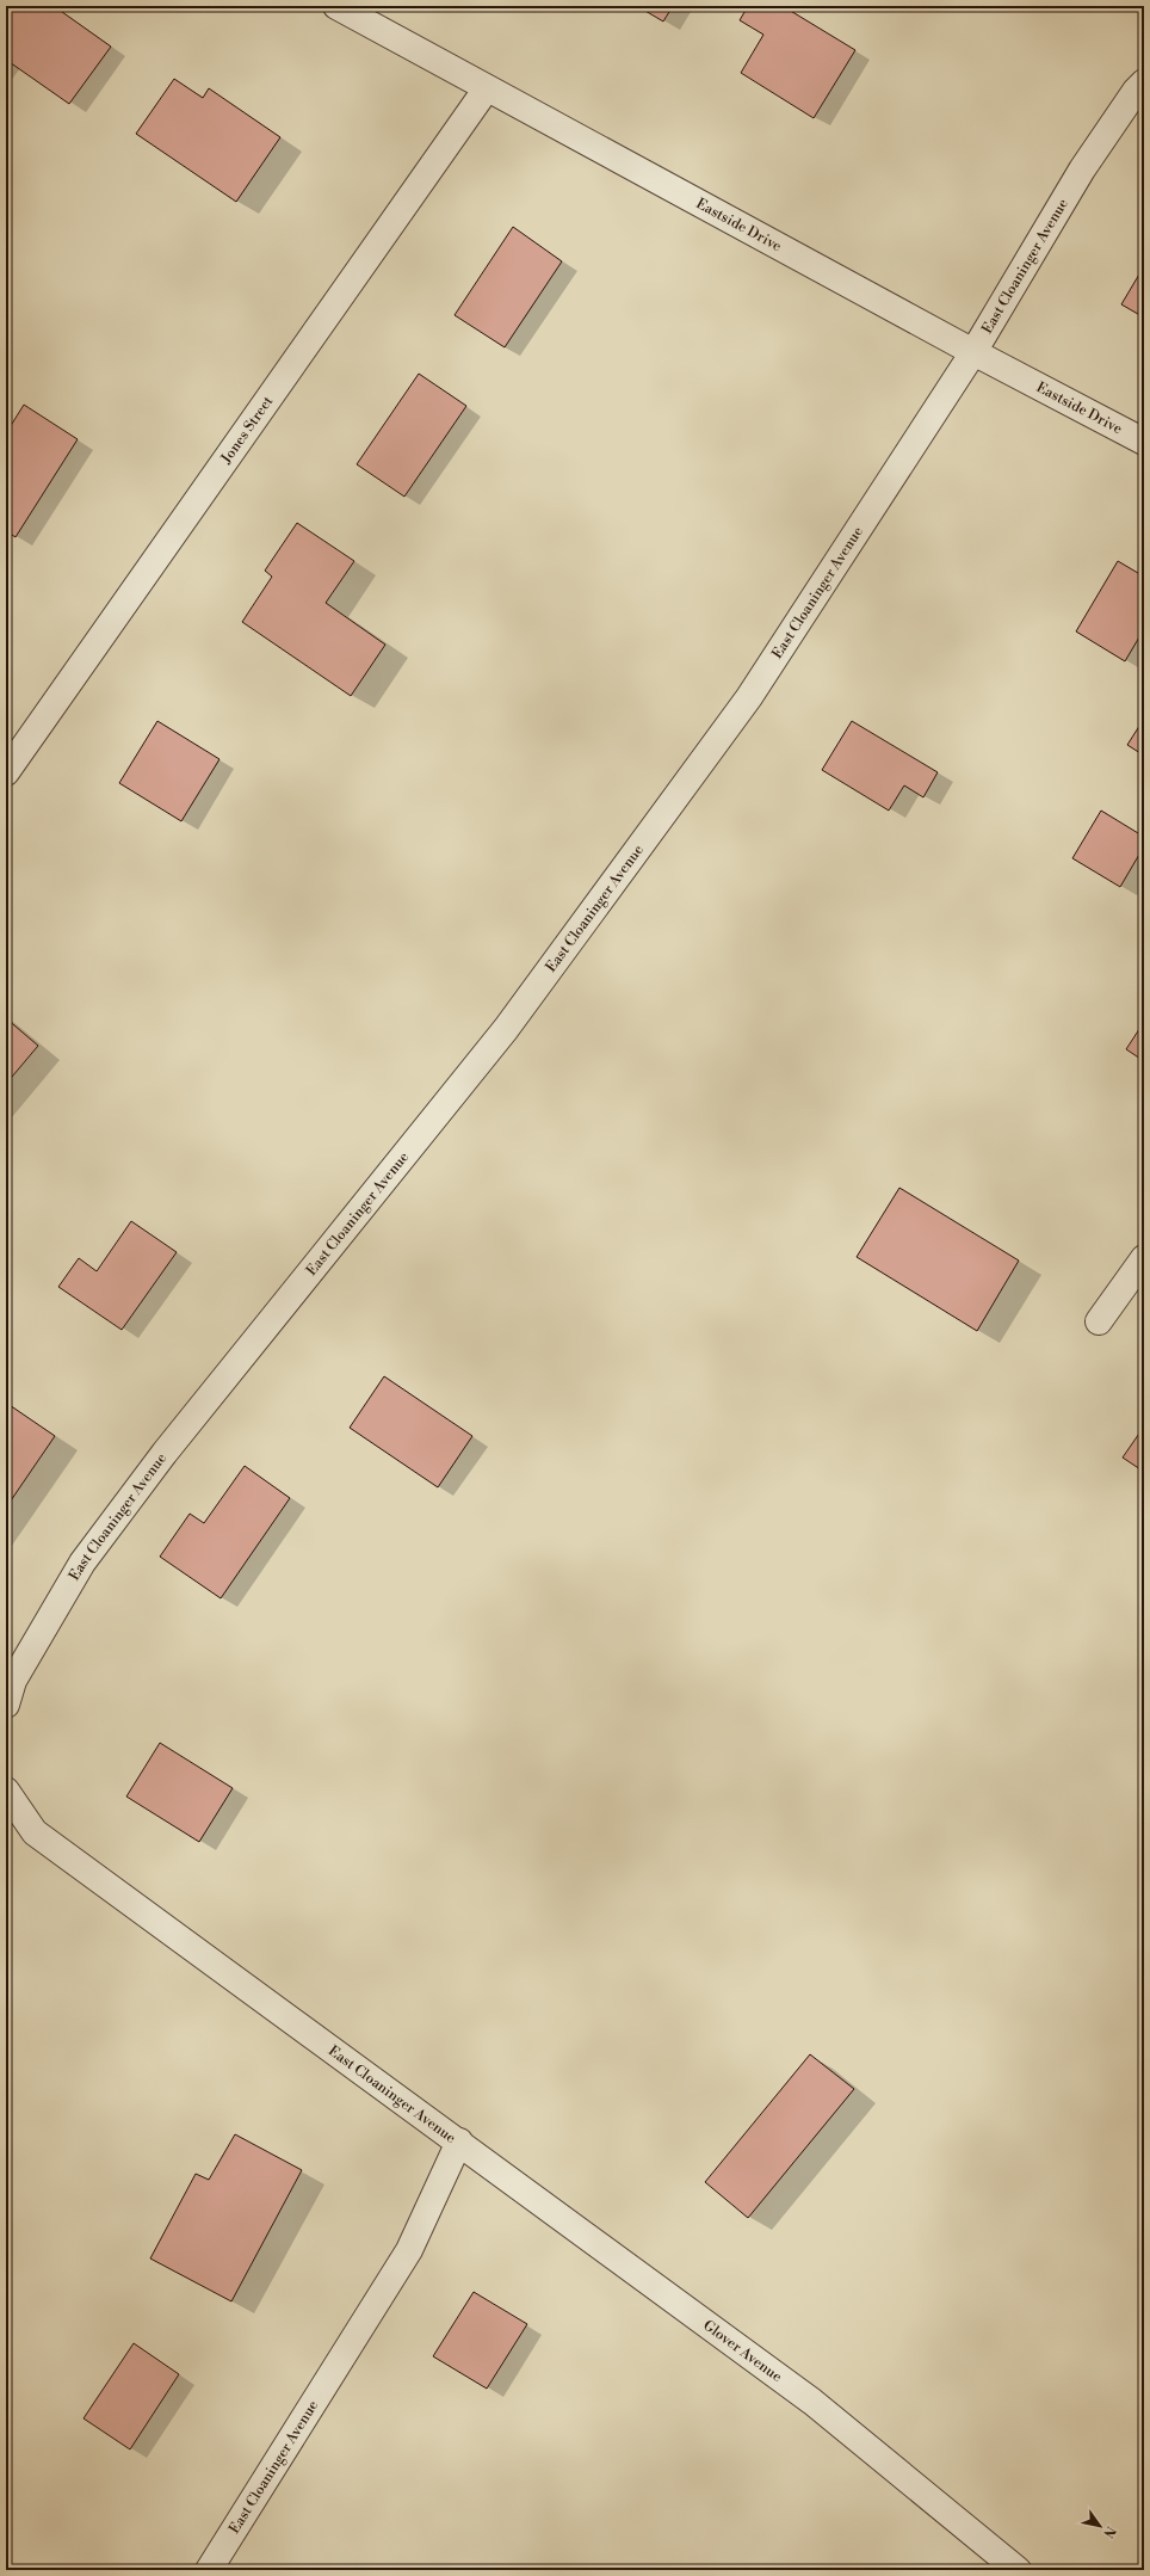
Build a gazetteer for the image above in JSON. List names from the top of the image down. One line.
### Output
{"streets":{"street":["Eastside Drive","East Cloaninger Avenue","Jones Street","Glover Avenue"]},"crossings":[["Eastside Drive","East Cloaninger Avenue"],["Eastside Drive","Jones Street"],["East Cloaninger Avenue","Glover Avenue"]],"north":"bottom right"}
